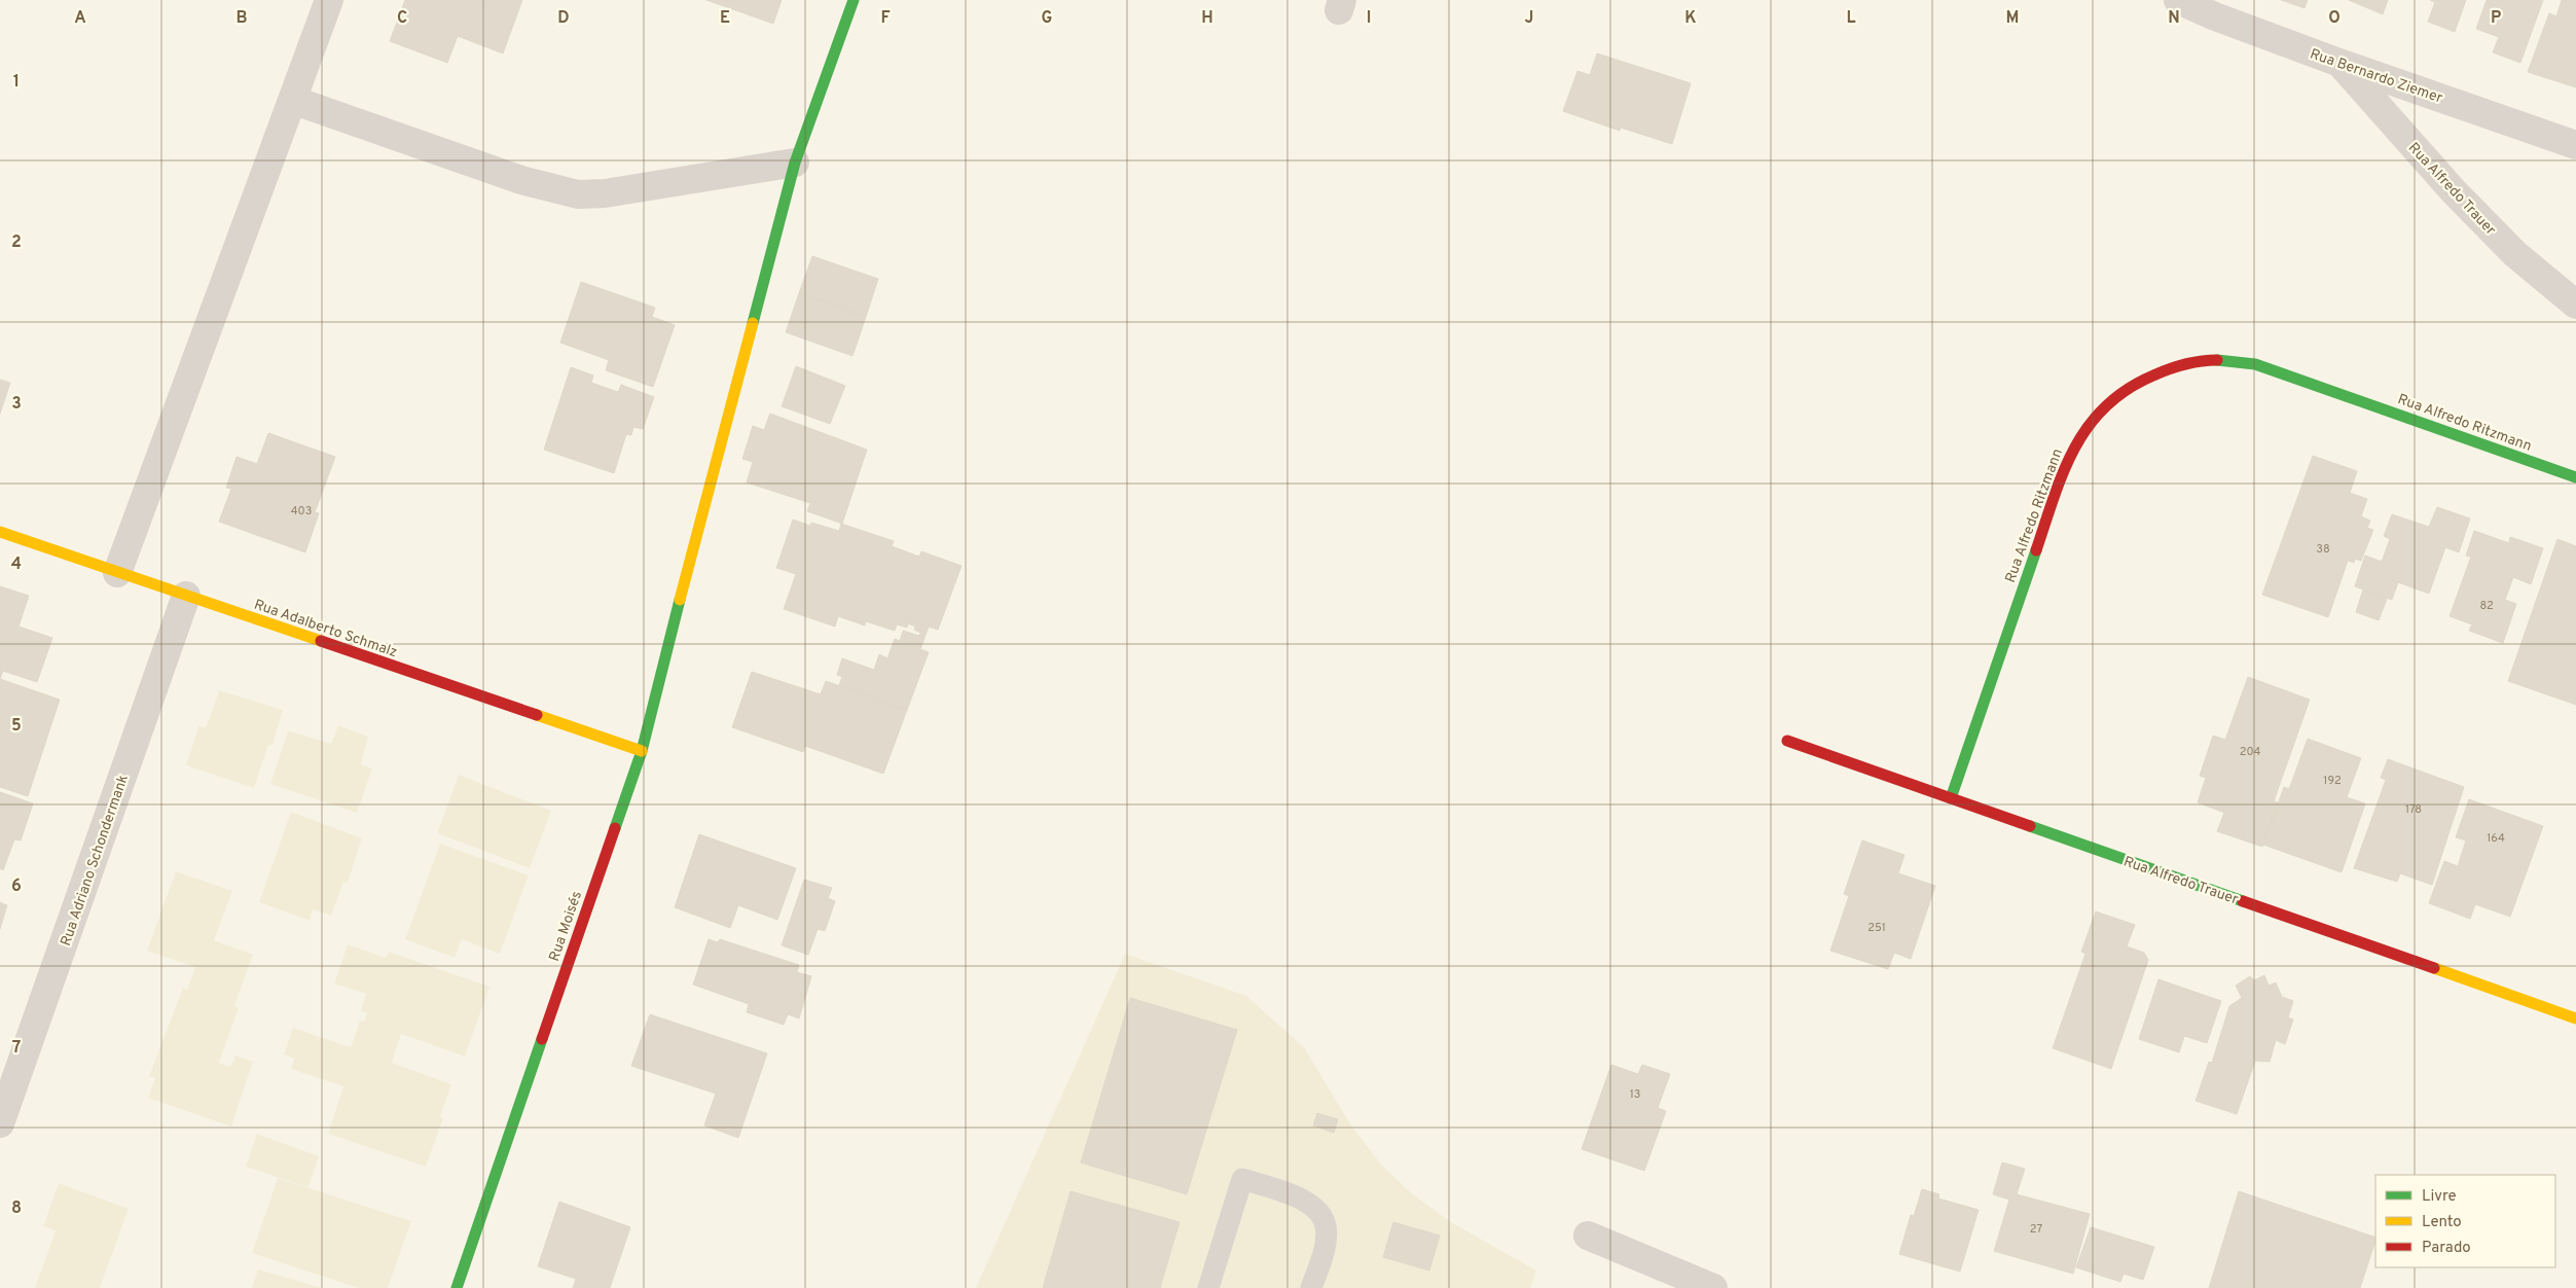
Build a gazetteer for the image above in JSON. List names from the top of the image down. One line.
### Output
{"streets":{"street":["Rua Bernardo Ziemer","Rua Alfredo Trauer","Rua Alfredo Ritzmann","Rua Adalberto Schmalz","Rua Adriano Schondermank","Rua Moisés"]},"crossings":[["Rua Bernardo Ziemer","Rua Alfredo Trauer"],["Rua Alfredo Trauer","Rua Alfredo Ritzmann"],["Rua Adalberto Schmalz","Rua Adriano Schondermank"],["Rua Adalberto Schmalz","Rua Moisés"]],"house_numbers":["403","38","82","204","192","178","164","251","13","27"],"legend":["Livre","Lento","Parado"],"grid":{"columns":["A","B","C","D","E","F","G","H","I","J","K","L","M","N","O","P"],"rows":["1","2","3","4","5","6","7","8"]}}
